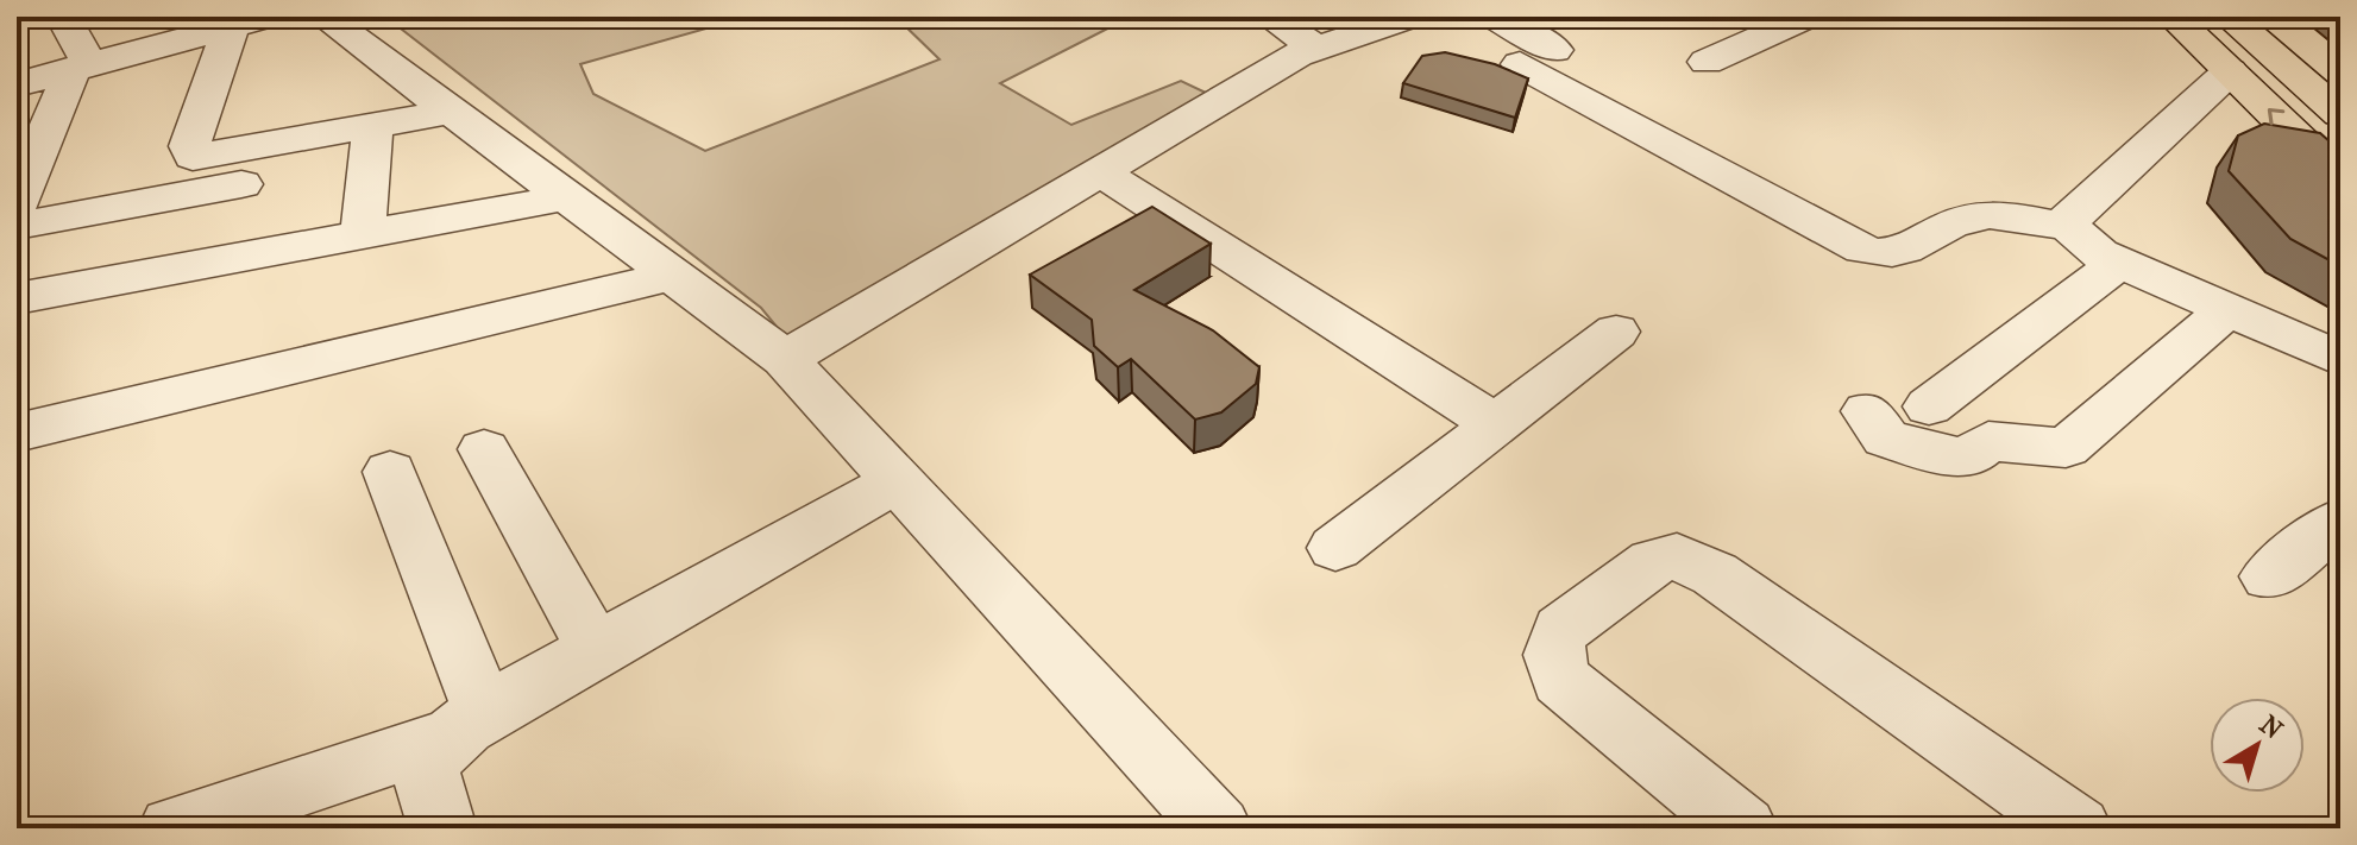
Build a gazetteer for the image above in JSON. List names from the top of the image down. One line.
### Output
{"north":"top right"}
